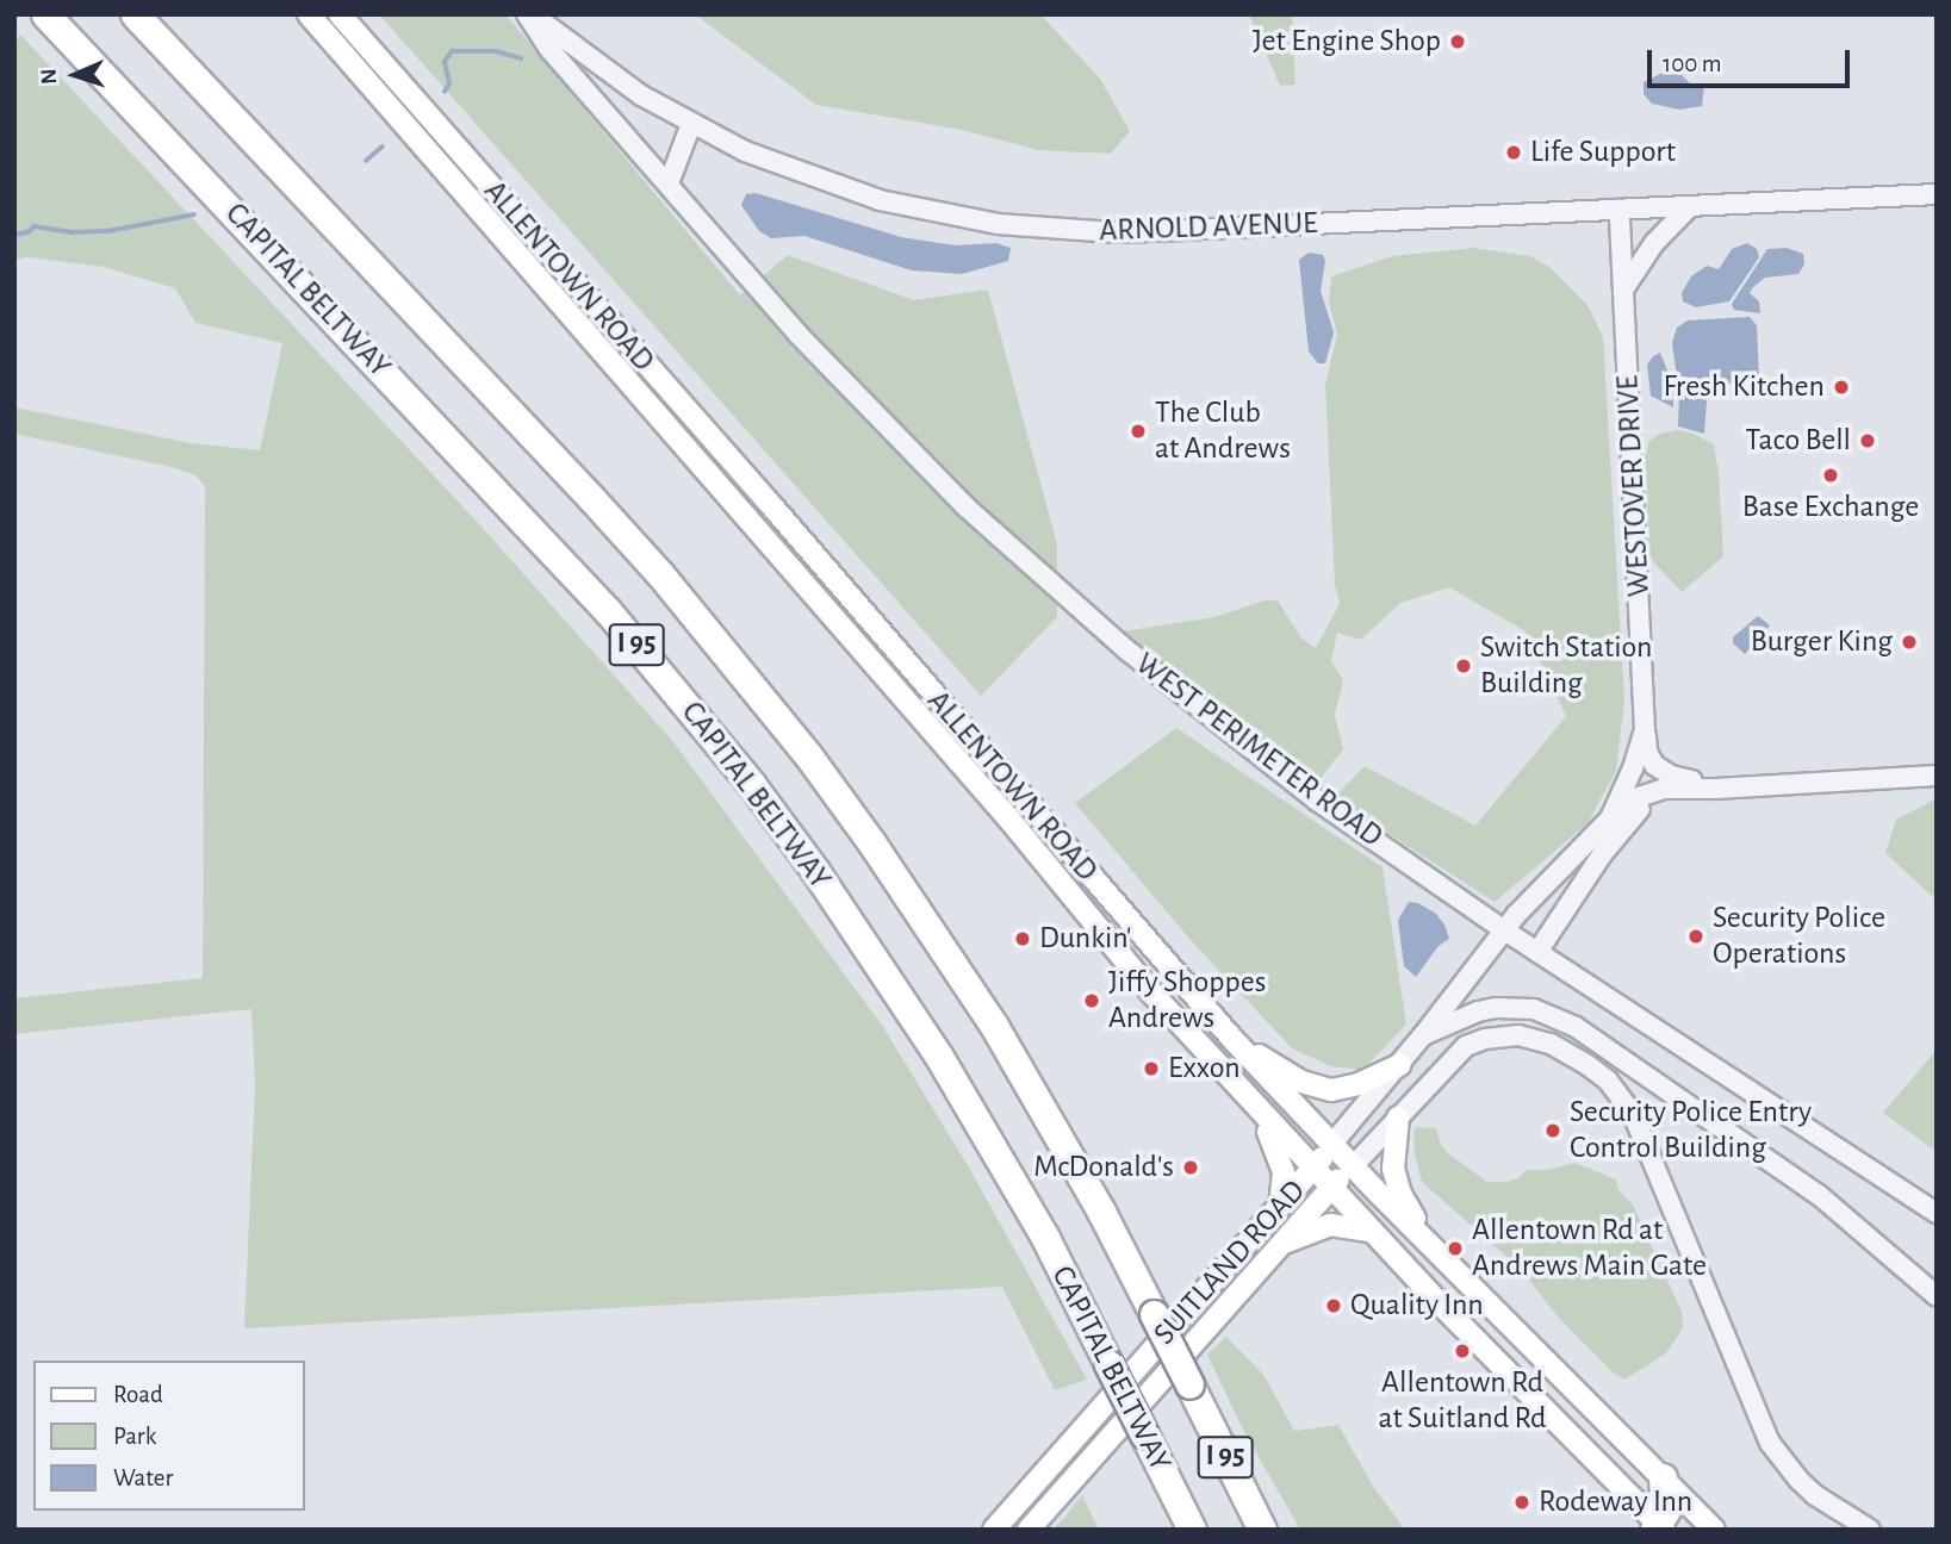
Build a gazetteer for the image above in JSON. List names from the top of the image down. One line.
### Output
{"streets":{"highway":["CAPITAL BELTWAY","I 95"],"main road":["ALLENTOWN ROAD","SUITLAND ROAD"],"street":["ARNOLD AVENUE","WESTOVER DRIVE","WEST PERIMETER ROAD"]},"crossings":[["ARNOLD AVENUE","WESTOVER DRIVE"],["ALLENTOWN ROAD","WESTOVER DRIVE"],["ALLENTOWN ROAD","SUITLAND ROAD"],["WESTOVER DRIVE","WEST PERIMETER ROAD"],["WESTOVER DRIVE","SUITLAND ROAD"]],"places":["Jet Engine Shop","Life Support","Fresh Kitchen","The Club at Andrews","Taco Bell","Base Exchange","Burger King","Switch Station Building","Security Police Operations","Dunkin'","Jiffy Shoppes Andrews","Exxon","Security Police Entry Control Building","McDonald's","Allentown Rd at Andrews Main Gate","Quality Inn","Allentown Rd at Suitland Rd","Rodeway Inn"],"legend":["Road","Park","Water"],"scale_bar":"100 m","north":"left"}
